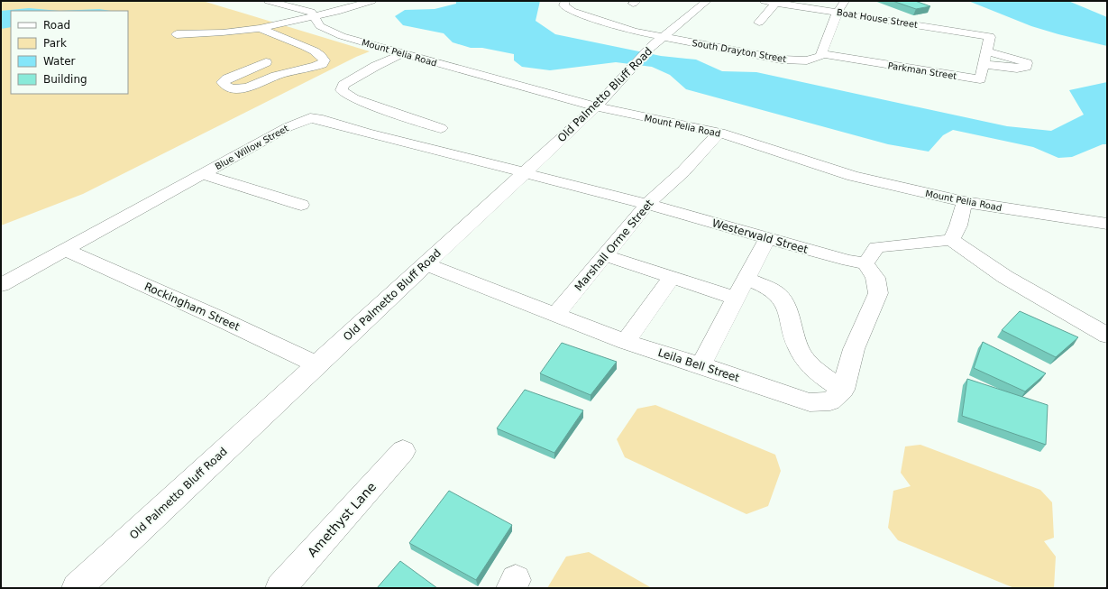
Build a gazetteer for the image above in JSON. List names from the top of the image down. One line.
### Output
{"streets":{"street":["Boat House Street","South Drayton Street","Mount Pelia Road","Parkman Street","Old Palmetto Bluff Road","Blue Willow Street","Westerwald Street","Marshall Orme Street","Rockingham Street","Leila Bell Street","Amethyst Lane"]},"crossings":[["Boat House Street","Parkman Street"],["South Drayton Street","Parkman Street"],["South Drayton Street","Old Palmetto Bluff Road"],["Mount Pelia Road","Old Palmetto Bluff Road"],["Mount Pelia Road","Marshall Orme Street"],["Old Palmetto Bluff Road","Blue Willow Street"],["Old Palmetto Bluff Road","Westerwald Street"],["Old Palmetto Bluff Road","Rockingham Street"],["Old Palmetto Bluff Road","Leila Bell Street"],["Blue Willow Street","Westerwald Street"],["Blue Willow Street","Rockingham Street"],["Westerwald Street","Marshall Orme Street"],["Marshall Orme Street","Leila Bell Street"]],"legend":["Road","Park","Water","Building"]}
